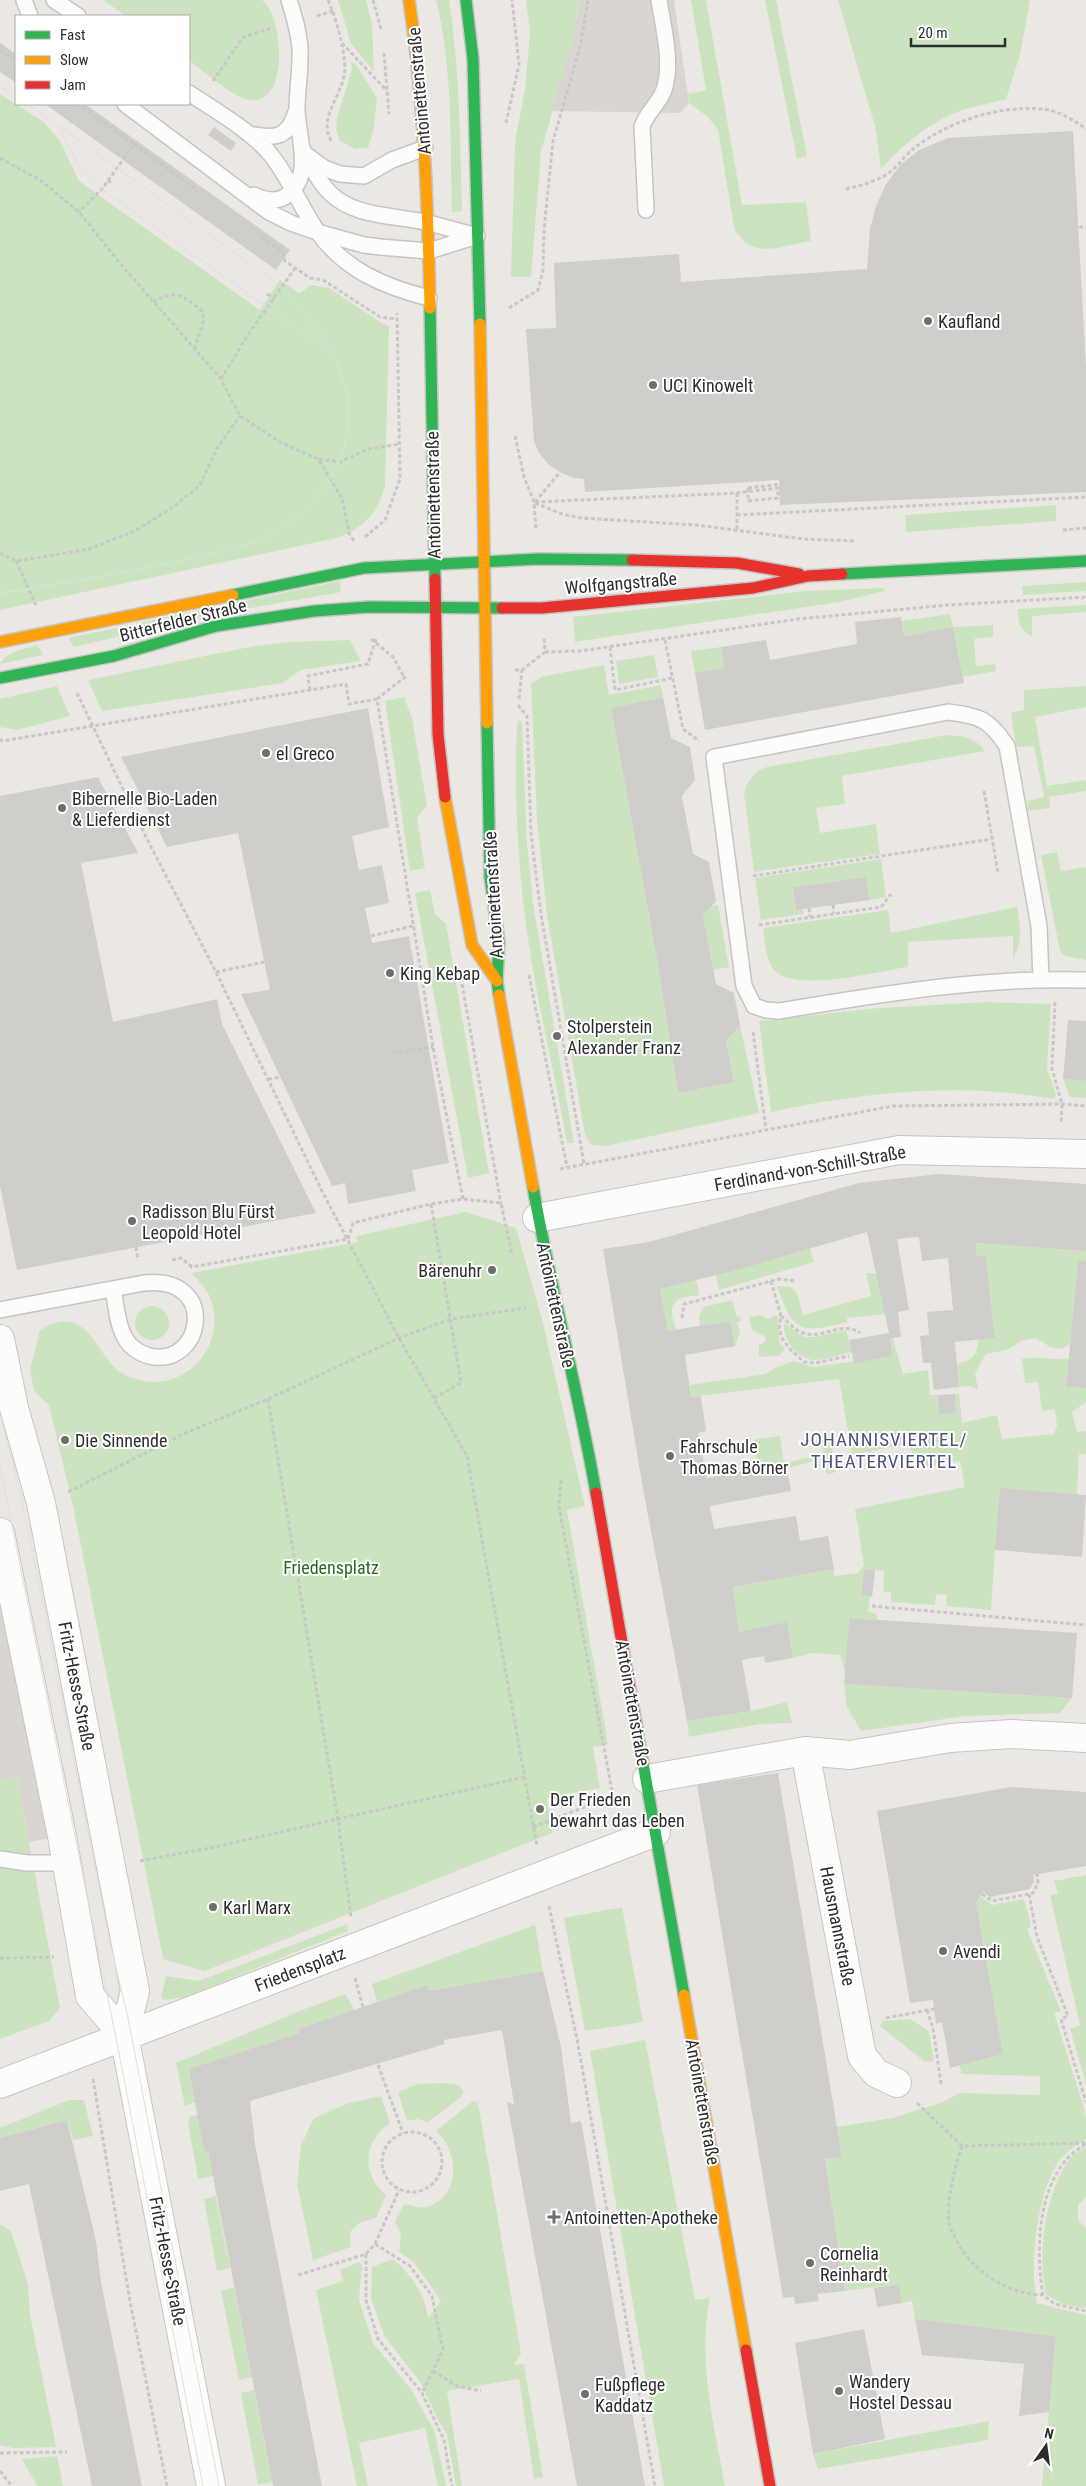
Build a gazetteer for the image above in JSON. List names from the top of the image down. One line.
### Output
{"streets":{"main road":["Antoinettenstraße","Wolfgangstraße","Bitterfelder Straße"],"street":["Ferdinand-von-Schill-Straße","Fritz-Hesse-Straße","Hausmannstraße","Friedensplatz"]},"crossings":[["Antoinettenstraße","Wolfgangstraße"],["Antoinettenstraße","Bitterfelder Straße"],["Antoinettenstraße","Ferdinand-von-Schill-Straße"],["Antoinettenstraße","Friedensplatz"],["Wolfgangstraße","Bitterfelder Straße"],["Fritz-Hesse-Straße","Friedensplatz"]],"districts":["JOHANNISVIERTEL/ THEATERVIERTEL"],"parks":["Friedensplatz"],"places":{"other":["Kaufland","UCI Kinowelt","el Greco","Bibernelle Bio-Laden & Lieferdienst","King Kebap","Stolperstein Alexander Franz","Radisson Blu Fürst Leopold Hotel","Bärenuhr","Die Sinnende","Fahrschule Thomas Börner","Der Frieden bewahrt das Leben","Karl Marx","Avendi","Cornelia Reinhardt","Wandery Hostel Dessau","Fußpflege Kaddatz"],"health":["Antoinetten-Apotheke"]},"legend":["Fast","Slow","Jam"],"scale_bar":"20 m","north":"top"}
